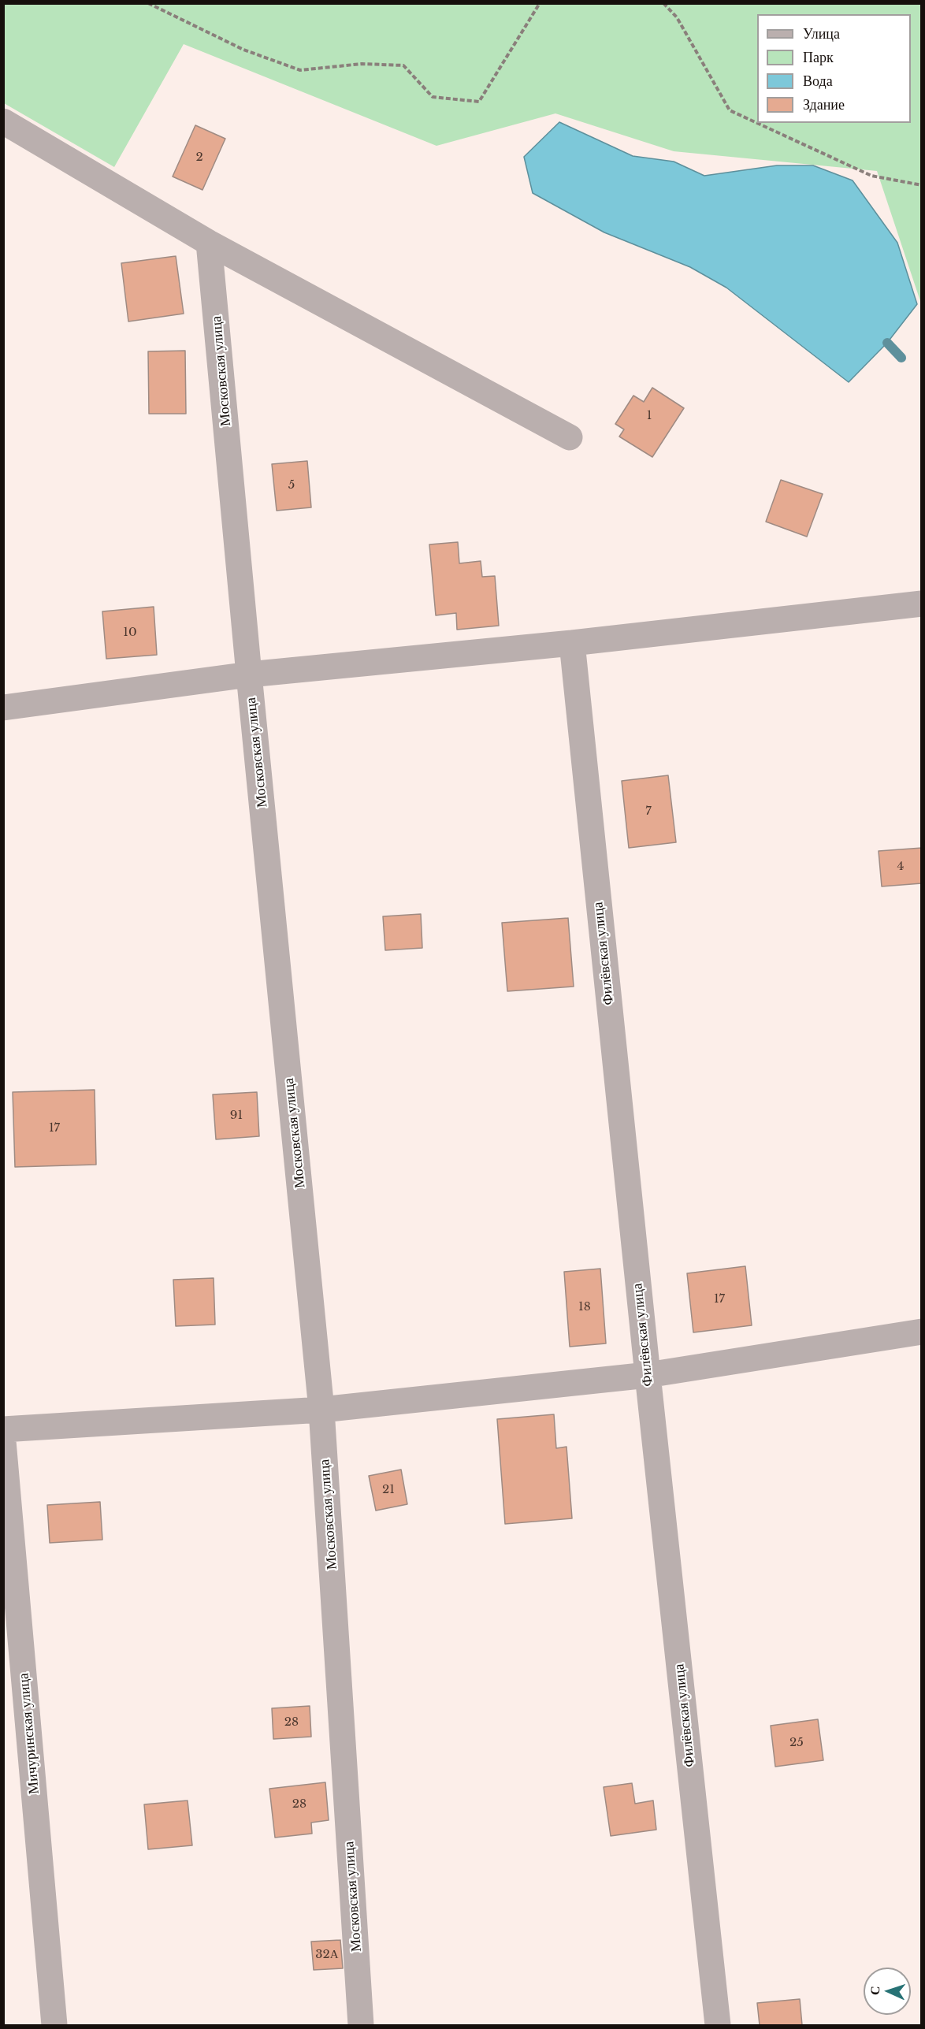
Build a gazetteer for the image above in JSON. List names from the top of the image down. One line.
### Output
{"streets":{"street":["Московская улица","Филёвская улица","Мичуринская улица"]},"house_numbers":["2","1","5","10","7","4","91","17","17","18","21","28","25","28","32А"],"legend":["Улица","Парк","Вода","Здание"],"north":"left"}
